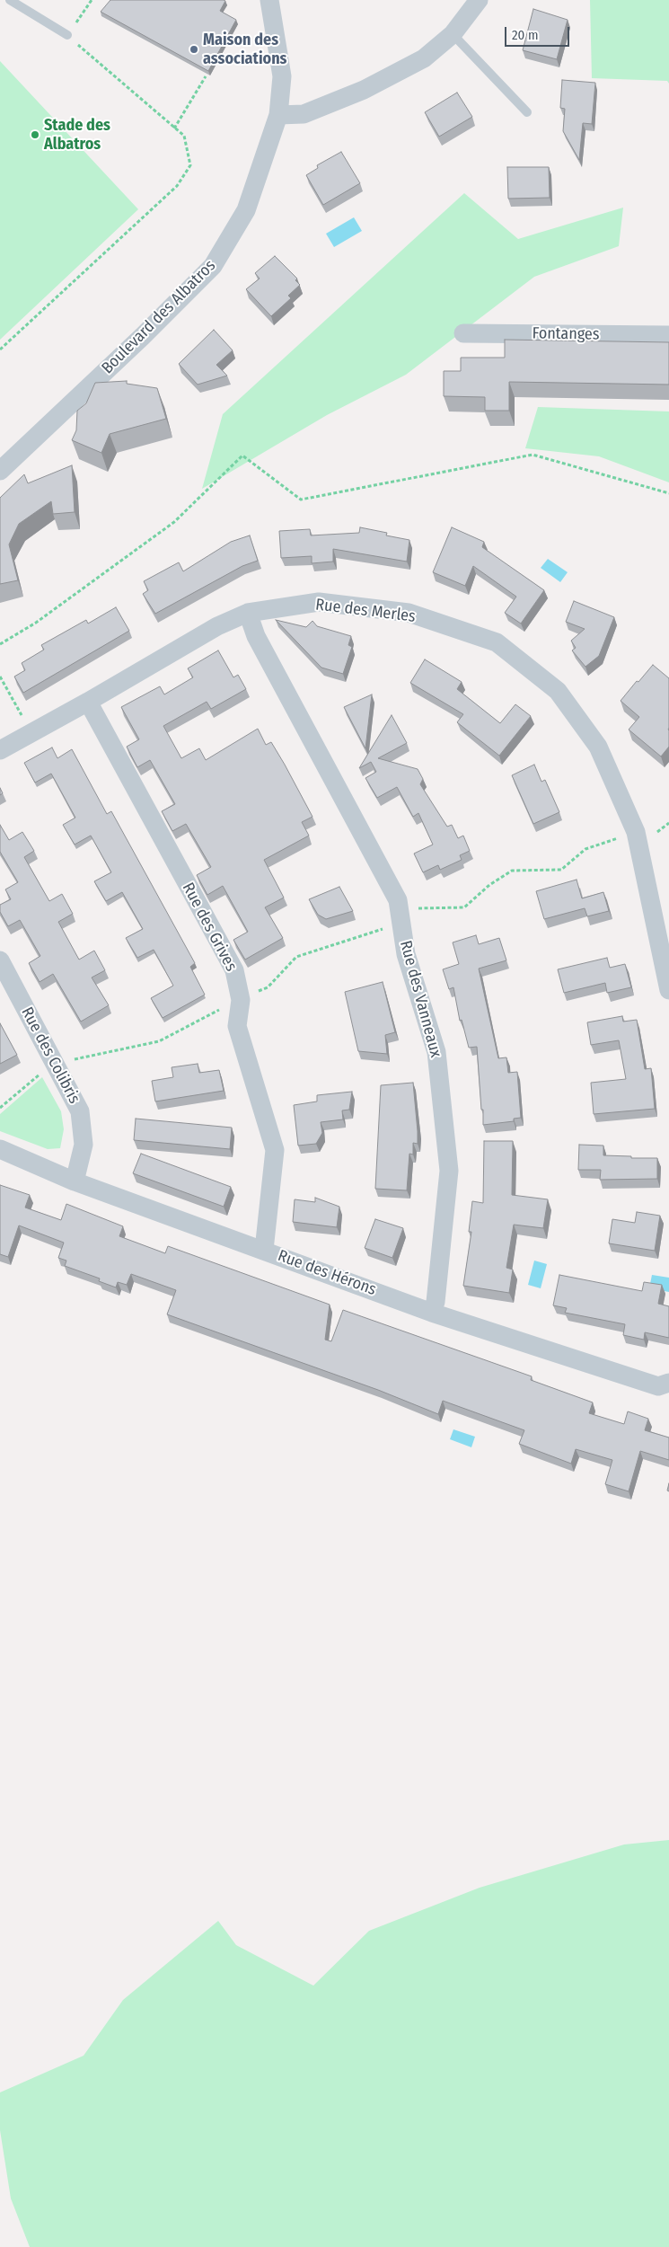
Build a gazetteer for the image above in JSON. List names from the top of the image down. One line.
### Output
{"streets":{"street":["Boulevard des Albatros","Fontanges","Rue des Merles","Rue des Grives","Rue des Vanneaux","Rue des Colibris","Rue des Hérons"]},"crossings":[["Rue des Merles","Rue des Grives"],["Rue des Merles","Rue des Vanneaux"],["Rue des Grives","Rue des Hérons"],["Rue des Vanneaux","Rue des Hérons"],["Rue des Colibris","Rue des Hérons"]],"places":["Maison des associations","Stade des Albatros"],"scale_bar":"20 m"}
